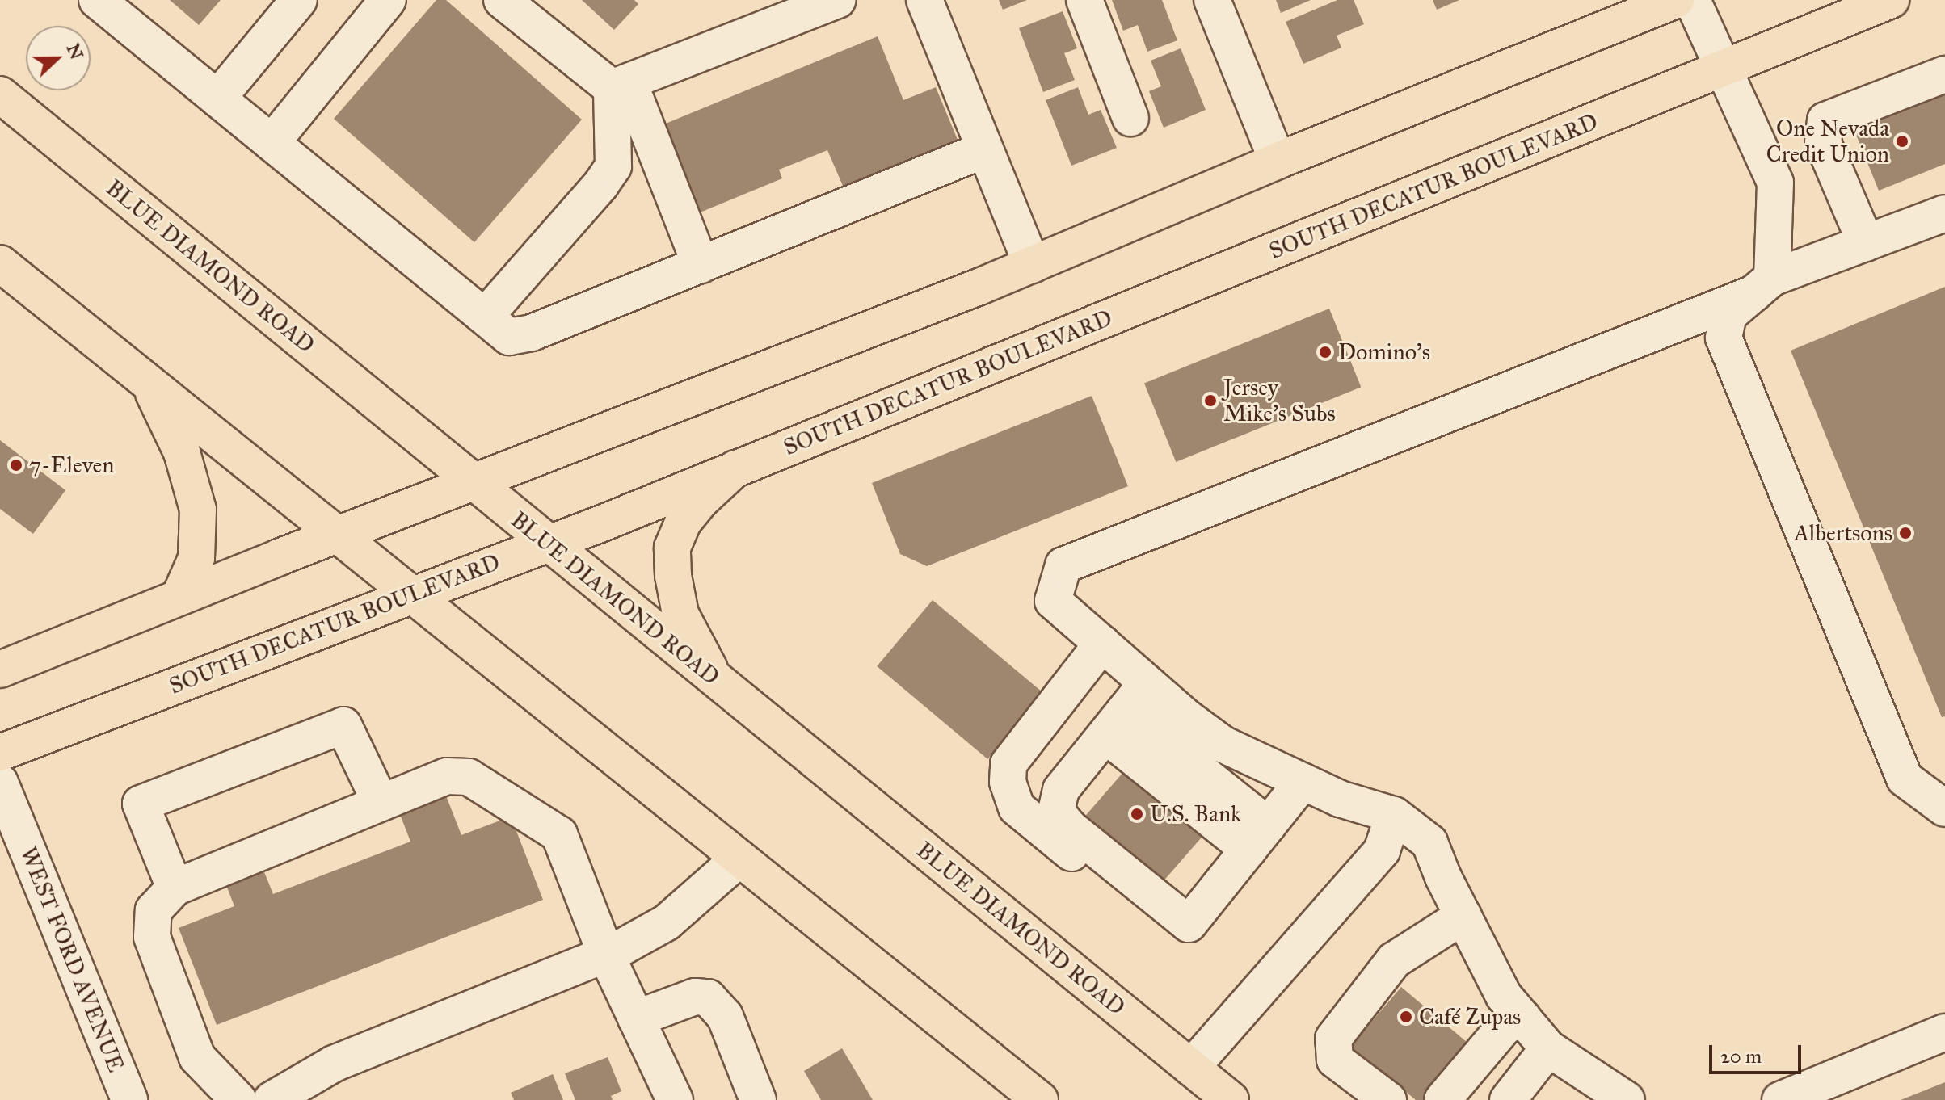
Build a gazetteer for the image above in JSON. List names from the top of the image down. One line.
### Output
{"streets":{"main road":["SOUTH DECATUR BOULEVARD","BLUE DIAMOND ROAD"],"street":["WEST FORD AVENUE"]},"crossings":[["SOUTH DECATUR BOULEVARD","BLUE DIAMOND ROAD"]],"places":["One Nevada Credit Union","Domino's","Jersey Mike's Subs","7-Eleven","Albertsons","U.S. Bank","Café Zupas"],"scale_bar":"20 m","north":"right"}
